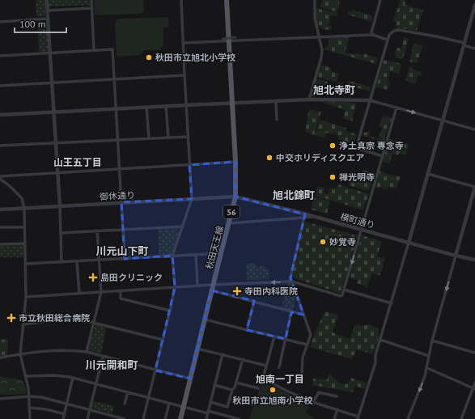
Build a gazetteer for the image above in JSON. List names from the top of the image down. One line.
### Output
{"streets":{"main road":["56","秋田天王線"],"street":["御休通り","横町通り"]},"crossings":[["御休通り","横町通り"],["御休通り","秋田天王線"],["横町通り","秋田天王線"]],"districts":["旭北寺町","山王五丁目","旭北錦町","川元山下町","川元開和町","旭南一丁目"],"places":{"other":["秋田市立旭北小学校","浄土真宗 専念寺","中交ホリディスクエア","禅光明寺","妙覚寺","秋田市立旭南小学校"],"health":["島田クリニック","寺田内科医院","市立秋田総合病院"]},"scale_bar":"100 m"}
